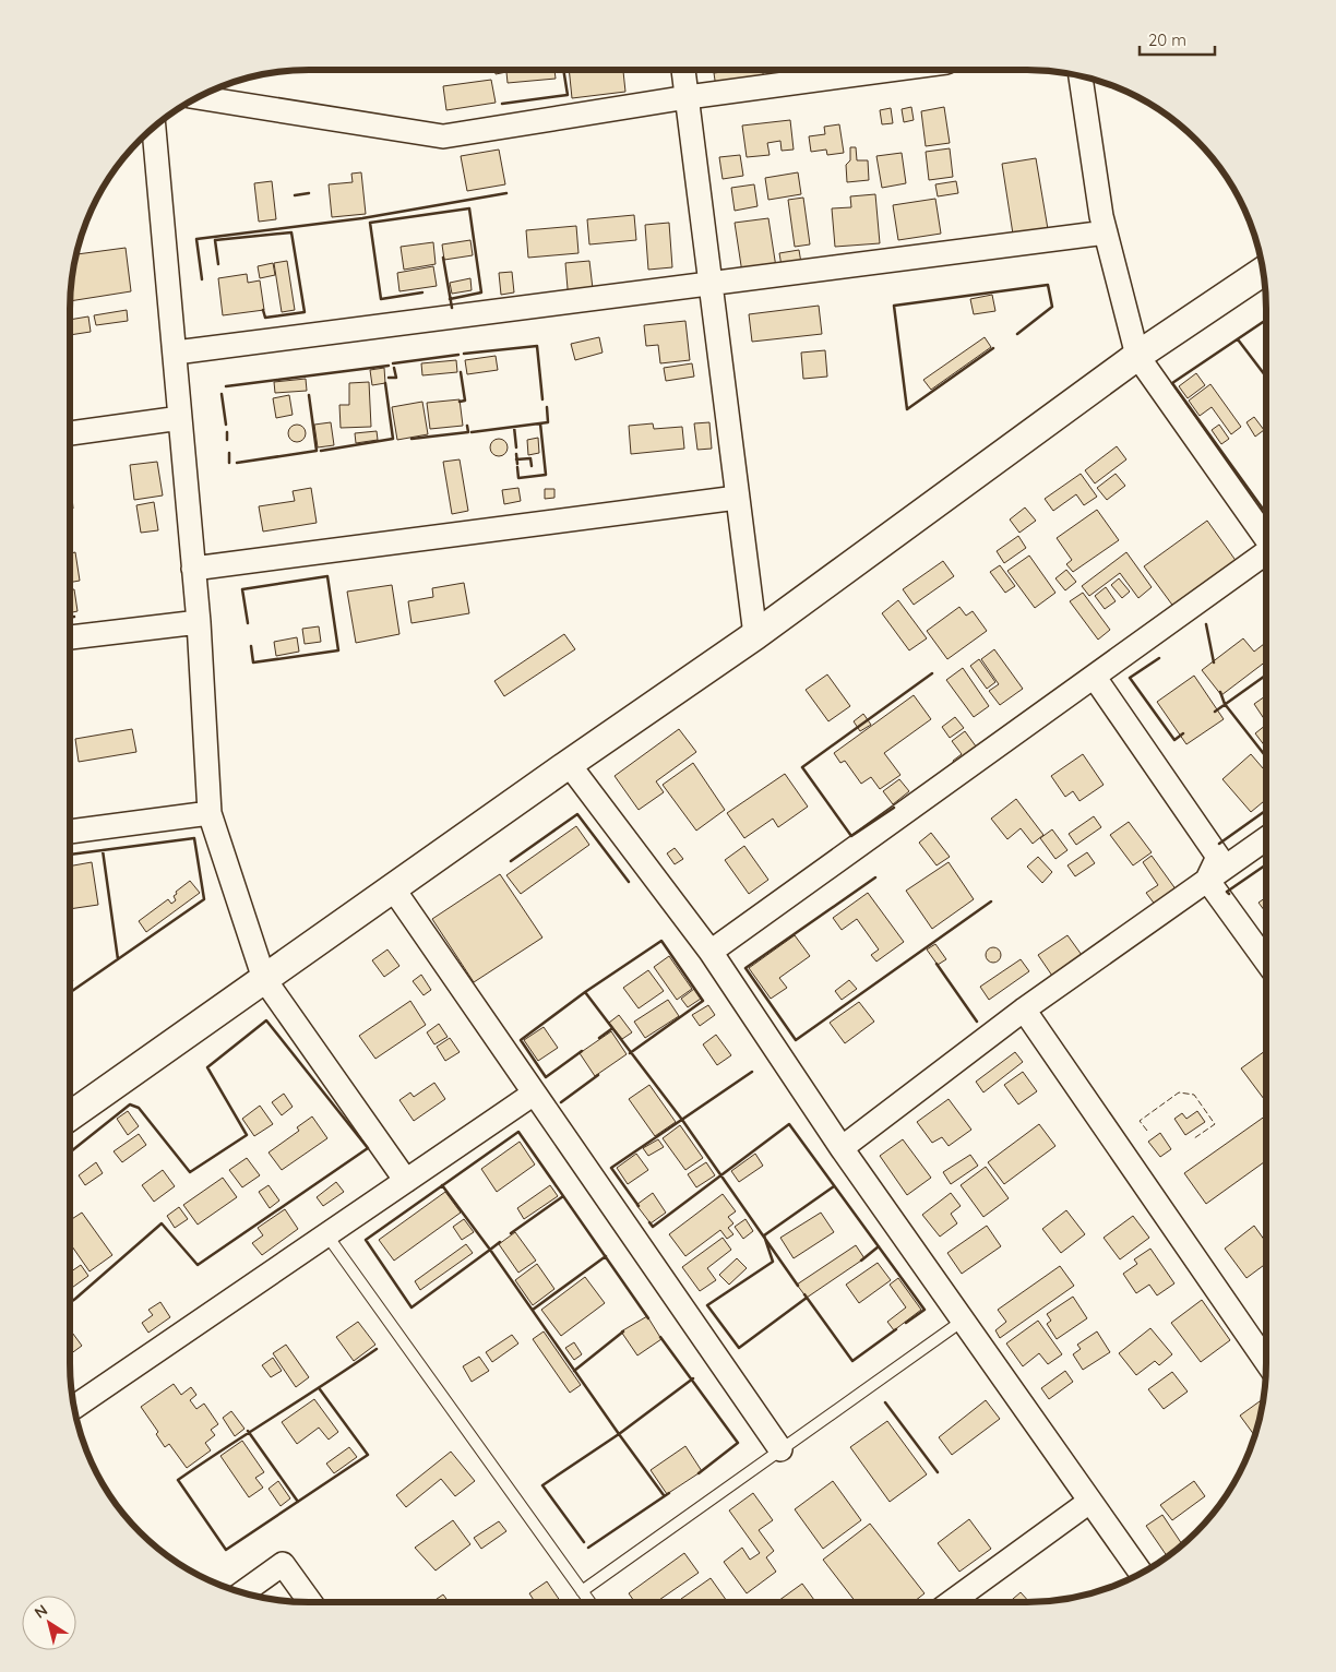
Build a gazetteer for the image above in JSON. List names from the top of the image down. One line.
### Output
{"scale_bar":"20 m","north":"top left"}
